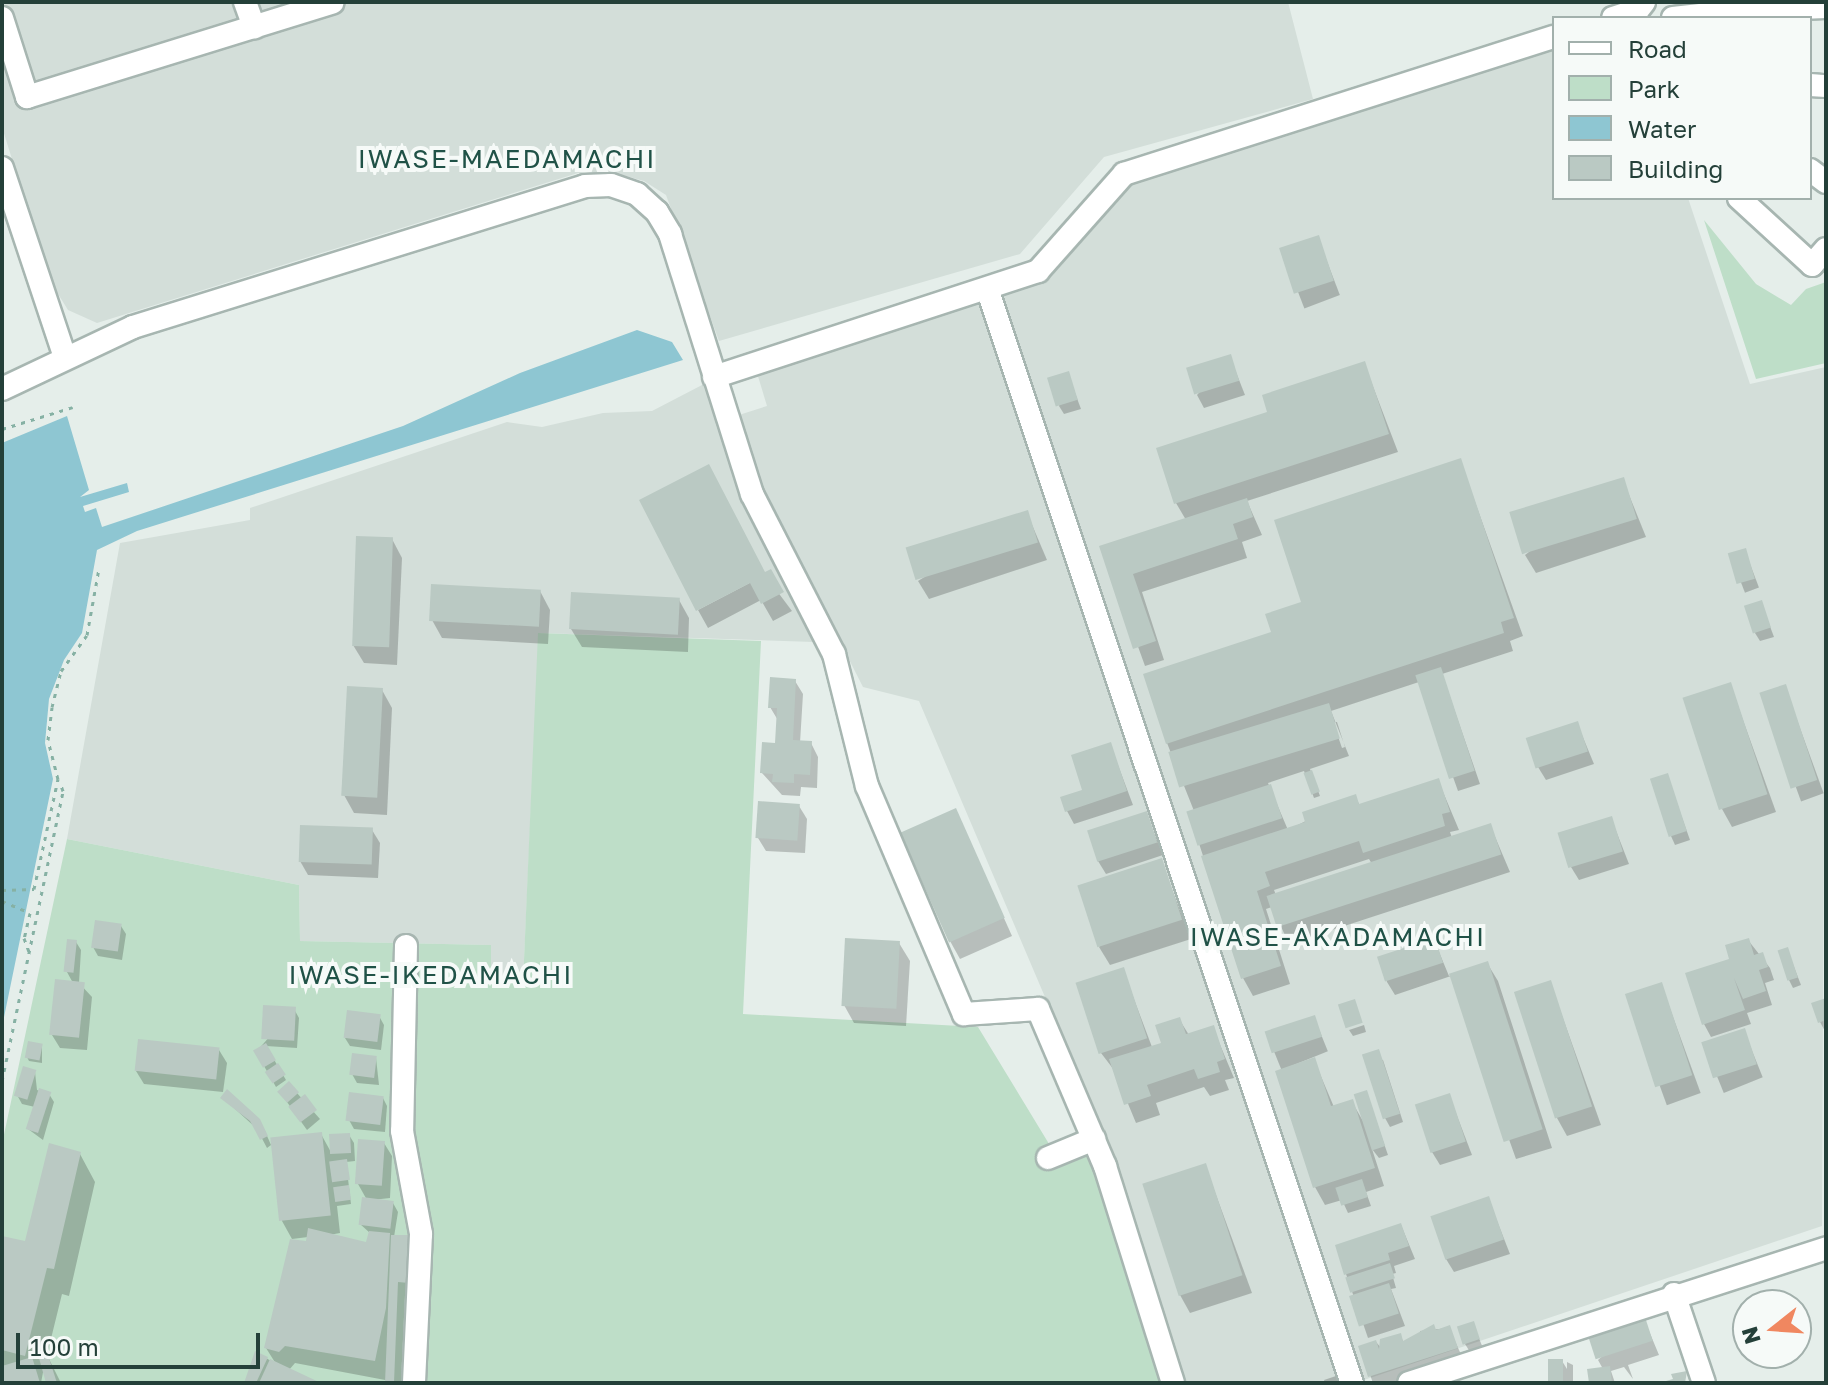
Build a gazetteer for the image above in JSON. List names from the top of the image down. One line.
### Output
{"districts":["IWASE-MAEDAMACHI","IWASE-AKADAMACHI","IWASE-IKEDAMACHI"],"legend":["Road","Park","Water","Building"],"scale_bar":"100 m","north":"left"}
